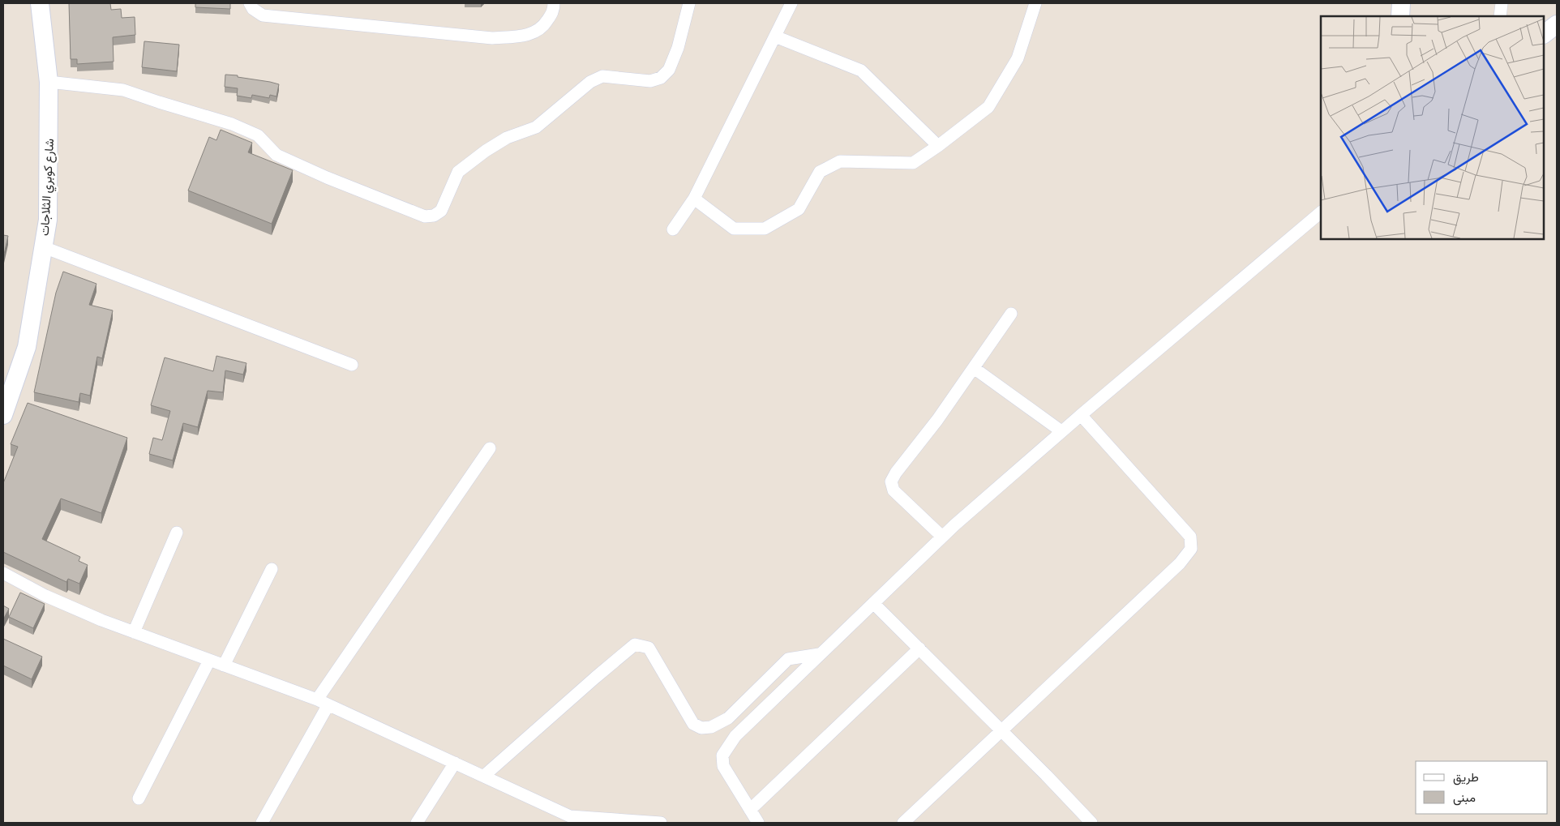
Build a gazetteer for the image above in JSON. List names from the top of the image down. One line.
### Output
{"streets":{"main road":["شارع كوبري الثلاجات"]},"legend":["طريق","مبنى"]}
